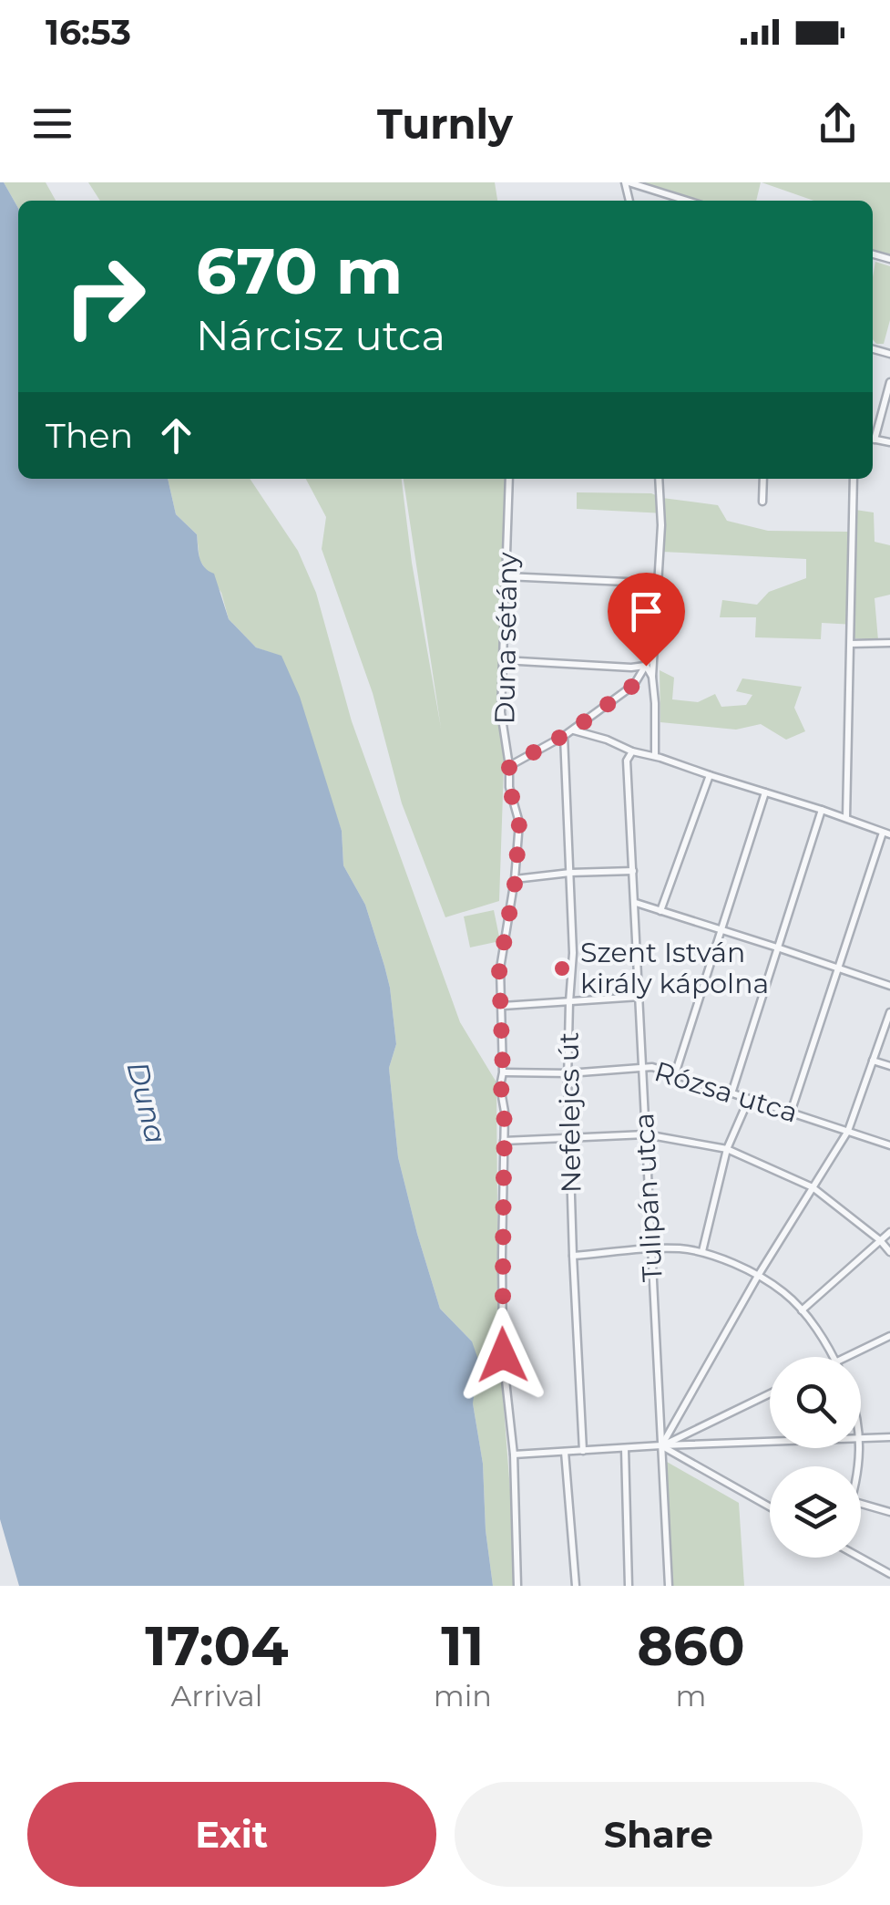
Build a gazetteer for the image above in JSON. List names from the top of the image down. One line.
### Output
{"streets":{"street":["Duna sétány","Rózsa utca","Nefelejcs út","Tulipán utca"]},"crossings":[["Duna sétány","Rózsa utca"],["Rózsa utca","Nefelejcs út"],["Rózsa utca","Tulipán utca"]],"water":["Duna"],"places":["Szent István király kápolna"],"page":{"status":"16:53","header":"Turnly","turn":["670 m","Nárcisz utca"],"then":"Then","eta":["17:04","Arrival","11","min","860","m"],"buttons":["Exit","Share"]}}
